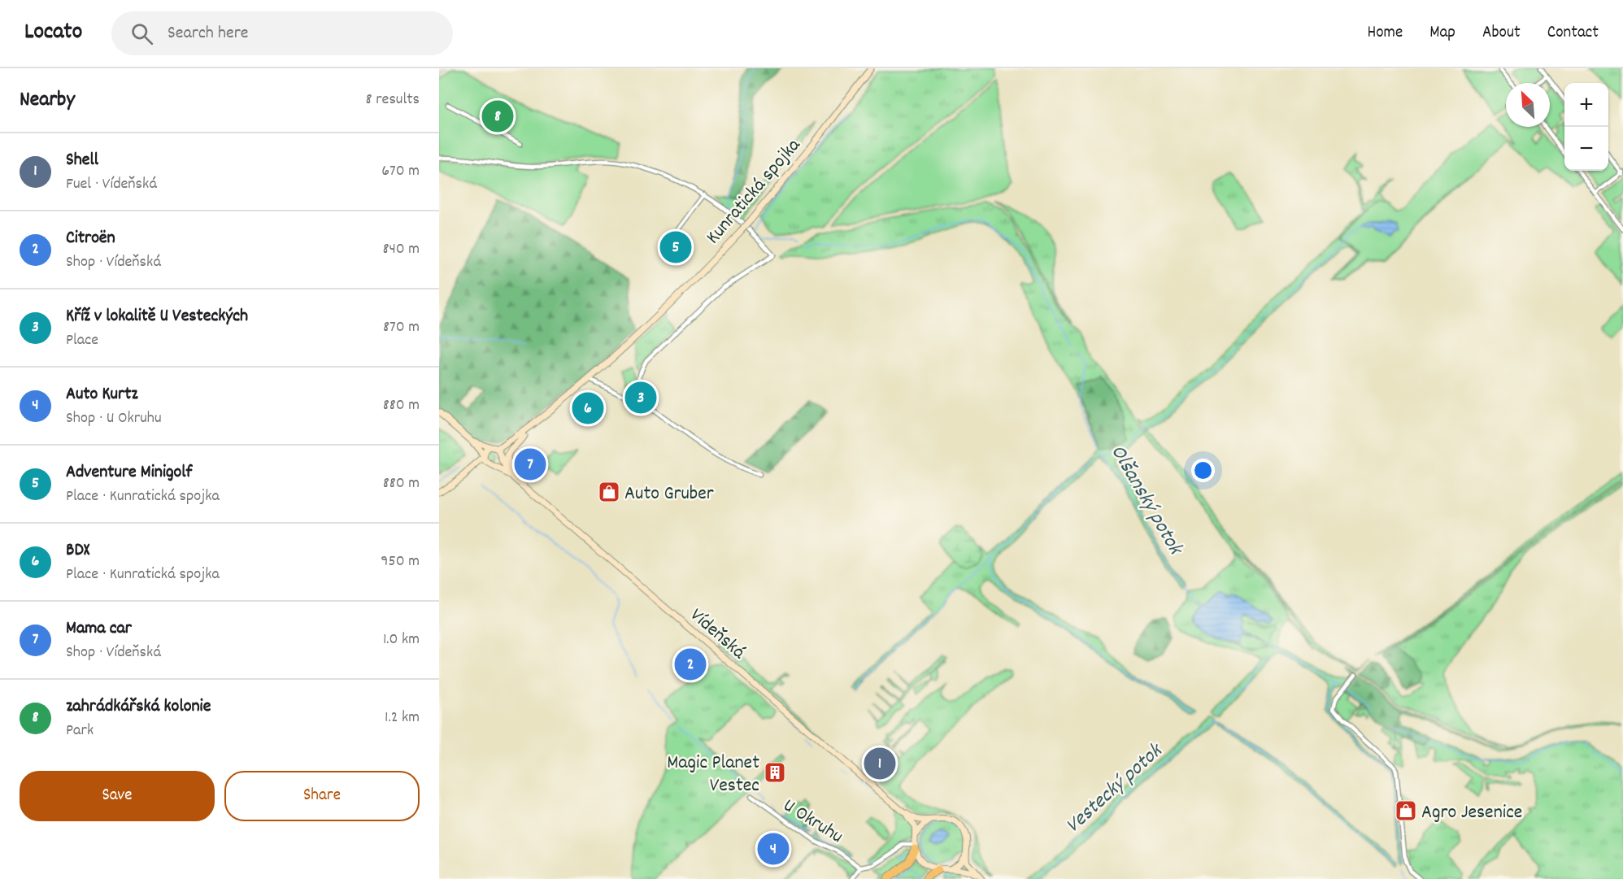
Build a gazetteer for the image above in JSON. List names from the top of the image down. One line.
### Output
{"streets":{"main road":["Kunratická spojka","Vídeňská"],"street":["U Okruhu"]},"crossings":[["Kunratická spojka","Vídeňská"]],"water":["Olšanský potok","Vestecký potok"],"places":{"shop":["Auto Gruber","Agro Jesenice"],"building":["Magic Planet Vestec"]},"north":"top left","page":{"header":"Locato","search":"Search here","nav":["Home","Map","About","Contact"],"heading":["Nearby","8 results"],"map_buttons":["+","−"],"pins":["8","5","3","6","7","2","1","4"],"list":[{"mark":"1","name":"Shell","note":"Fuel · Vídeňská","value":"670 m"},{"mark":"2","name":"Citroën","note":"Shop · Vídeňská","value":"840 m"},{"mark":"3","name":"Kříž v lokalitě U Vesteckých","note":"Place","value":"870 m"},{"mark":"4","name":"Auto Kurtz","note":"Shop · U Okruhu","value":"880 m"},{"mark":"5","name":"Adventure Minigolf","note":"Place · Kunratická spojka","value":"880 m"},{"mark":"6","name":"BDX","note":"Place · Kunratická spojka","value":"950 m"},{"mark":"7","name":"Mama car","note":"Shop · Vídeňská","value":"1.0 km"},{"mark":"8","name":"zahrádkářská kolonie","note":"Park","value":"1.2 km"}],"buttons":["Save","Share"]}}
